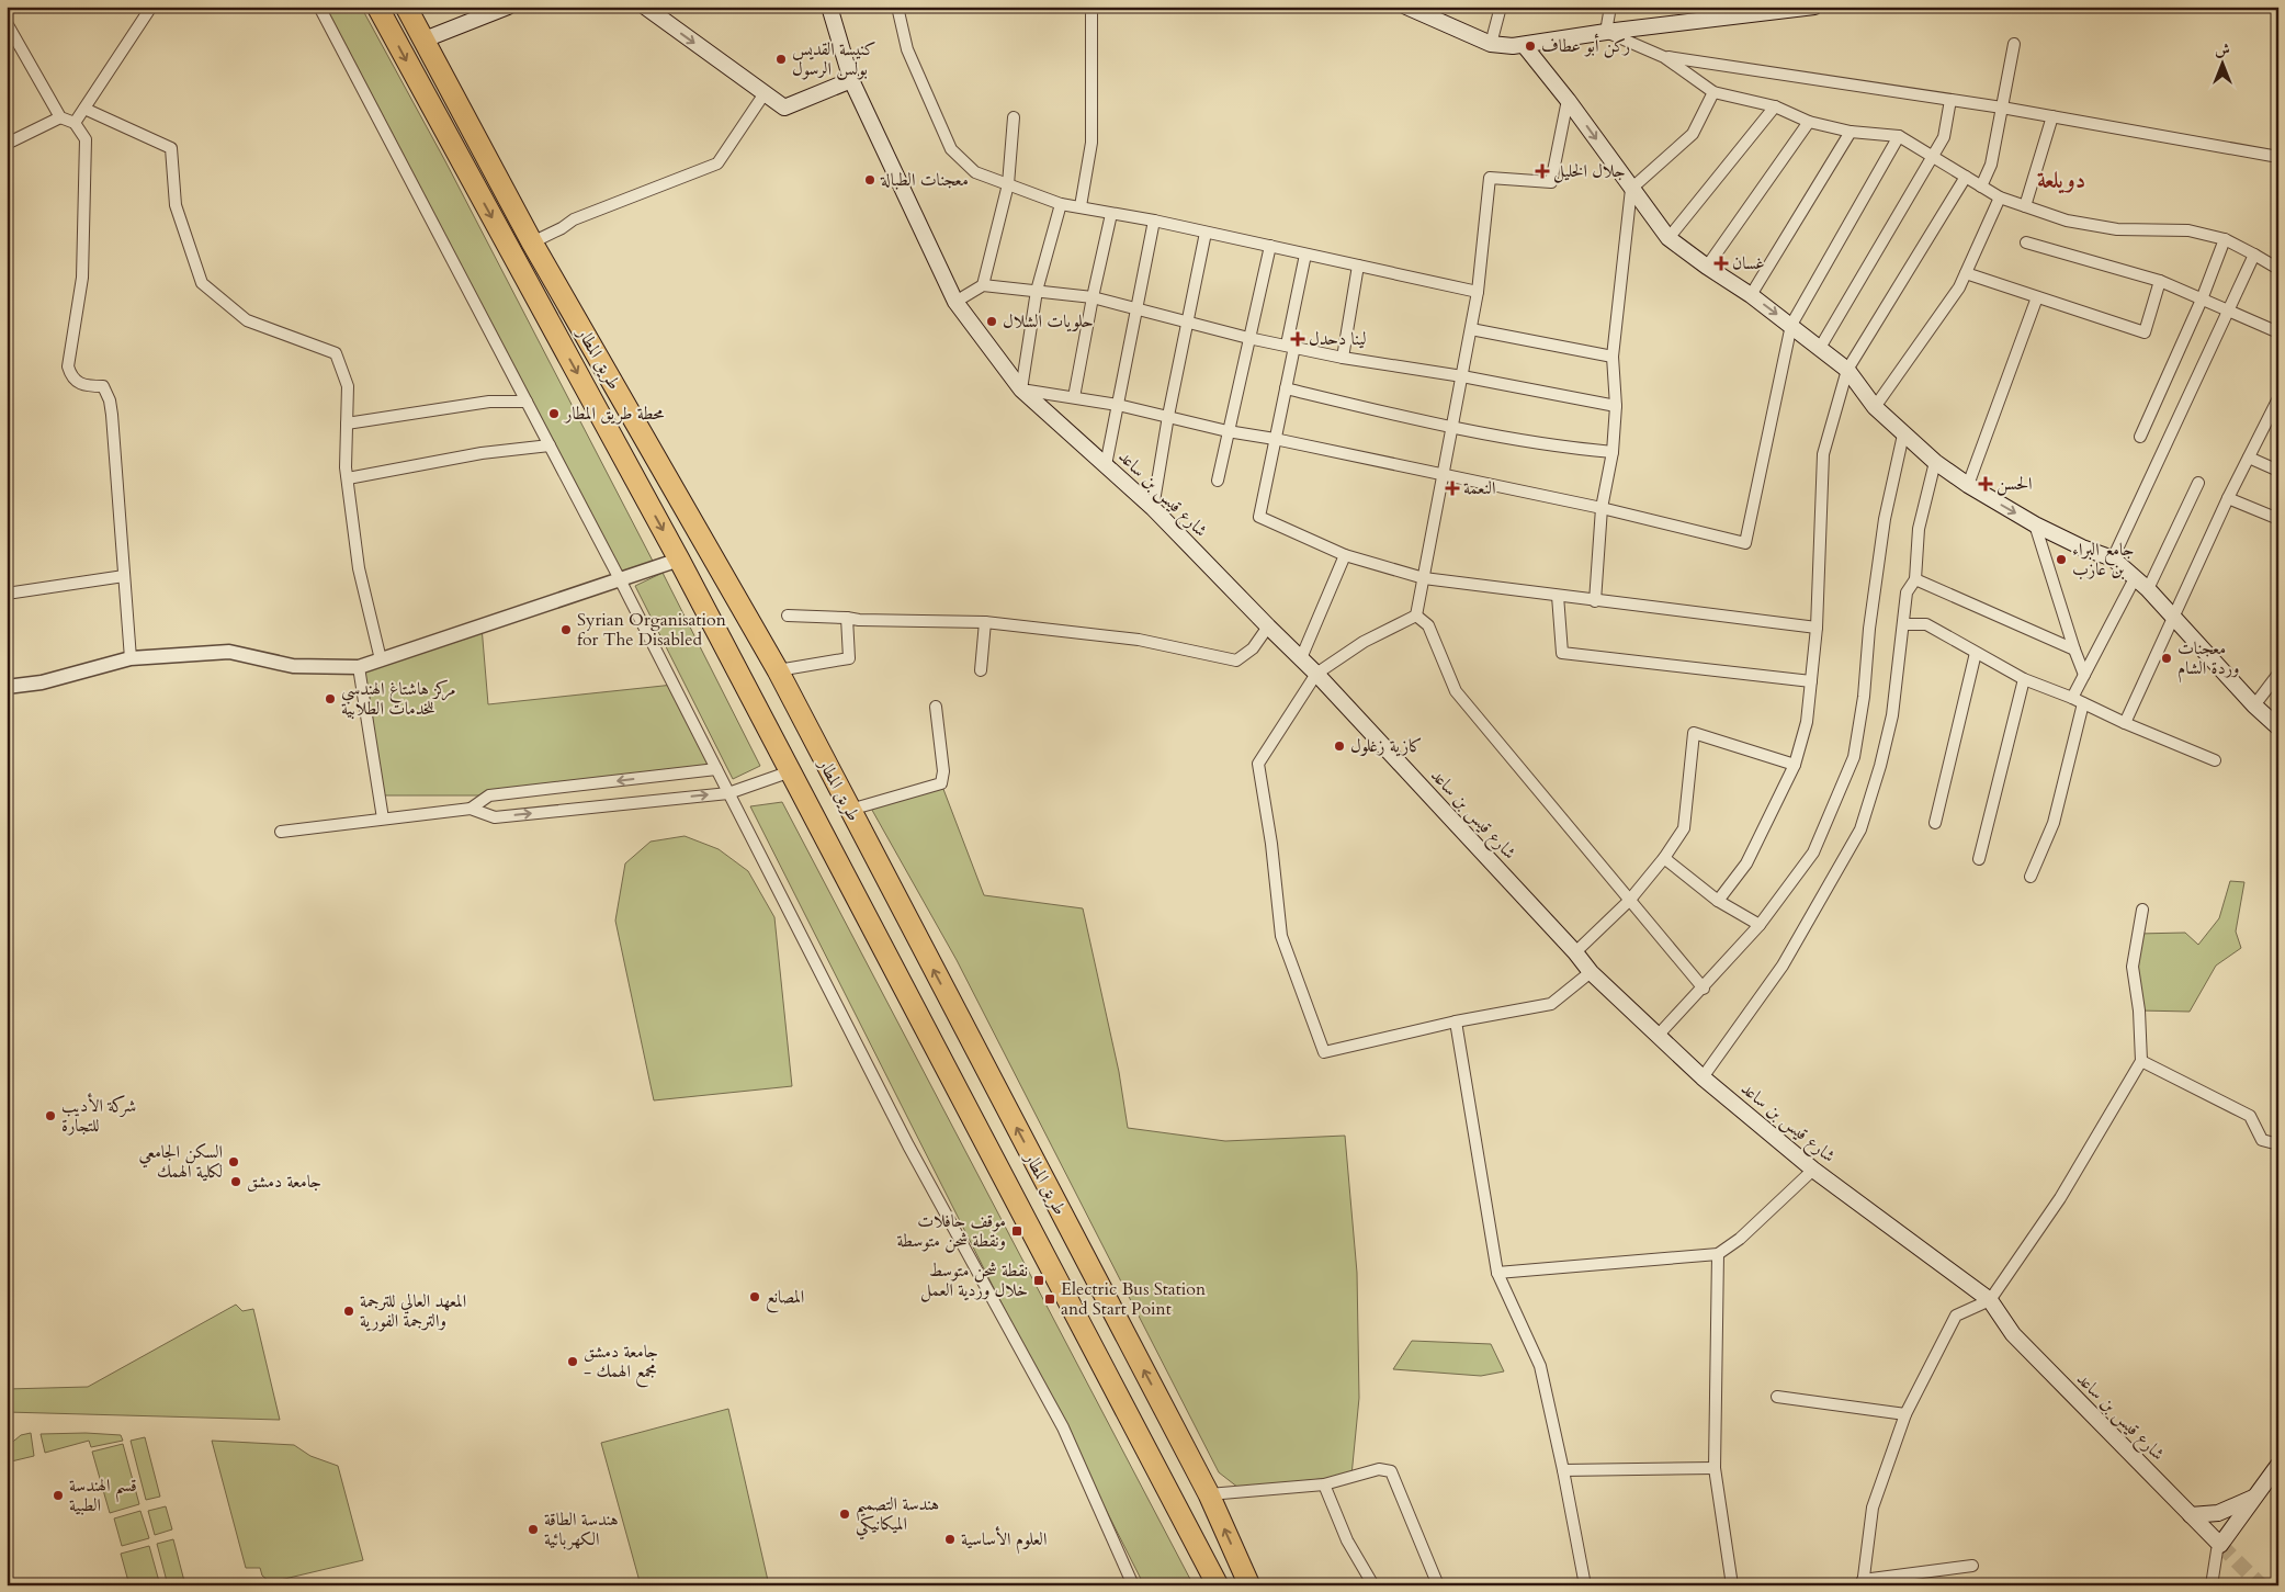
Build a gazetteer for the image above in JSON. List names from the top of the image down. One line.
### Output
{"streets":{"highway":["طريق المطار"],"main road":["شارع قيس بن ساعد"]},"districts":["دويلعة"],"places":{"other":["ركن أبو عطاف","كنيسة القديس بولس الرسول","معجنات الطبالة","حلويات الشلال","محطة طريق المطار","جامع البراء بن عازب","Syrian Organisation for The Disabled","معجنات وردة الشام","مركز هاشتاغ الهندسي للخدمات الطلابية","كازية زغلول","شركة الأديب للتجارة","السكن الجامعي لكلية الهمك","جامعة دمشق","المصانع","المعهد العالي للترجمة والترجمة الفورية","جامعة دمشق - مجمع الهمك","قسم الهندسة الطبية","هندسة التصميم الميكانيكي","هندسة الطاقة الكهربائية","العلوم الأساسية"],"health":["جلال الخليل","غسان","لينا دحدل","الحسن","النعمة"],"transit":["موقف حافلات ونقطة شحن متوسطة","نقطة شحن متوسط خلال وردية العمل","Electric Bus Station and Start Point"]},"north":"top"}
